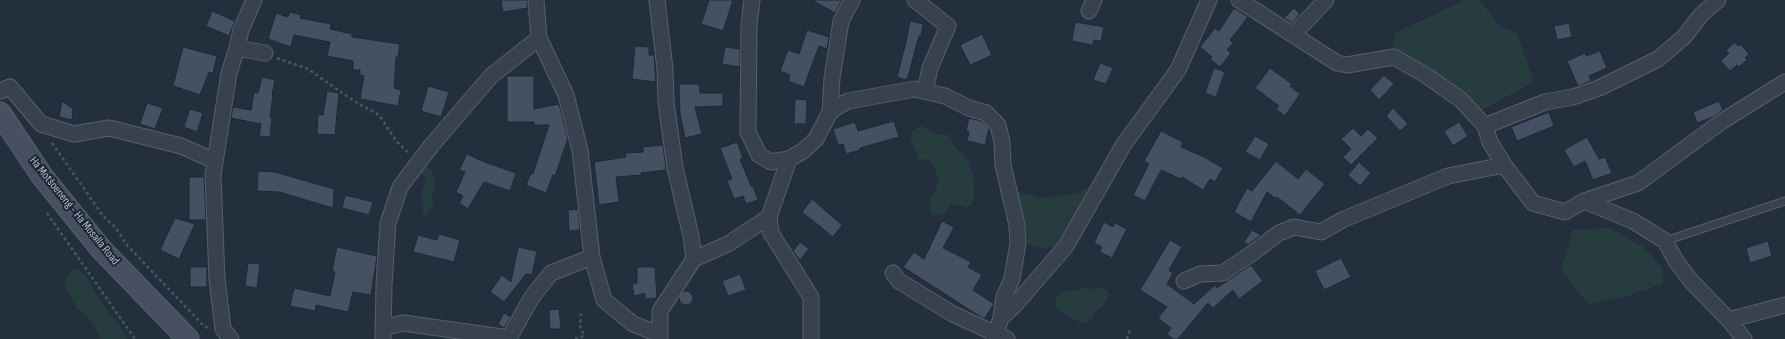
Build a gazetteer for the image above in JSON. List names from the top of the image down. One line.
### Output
{"streets":{"main road":["Ha Motšoeneng - Ha Mosalla Road"]}}
